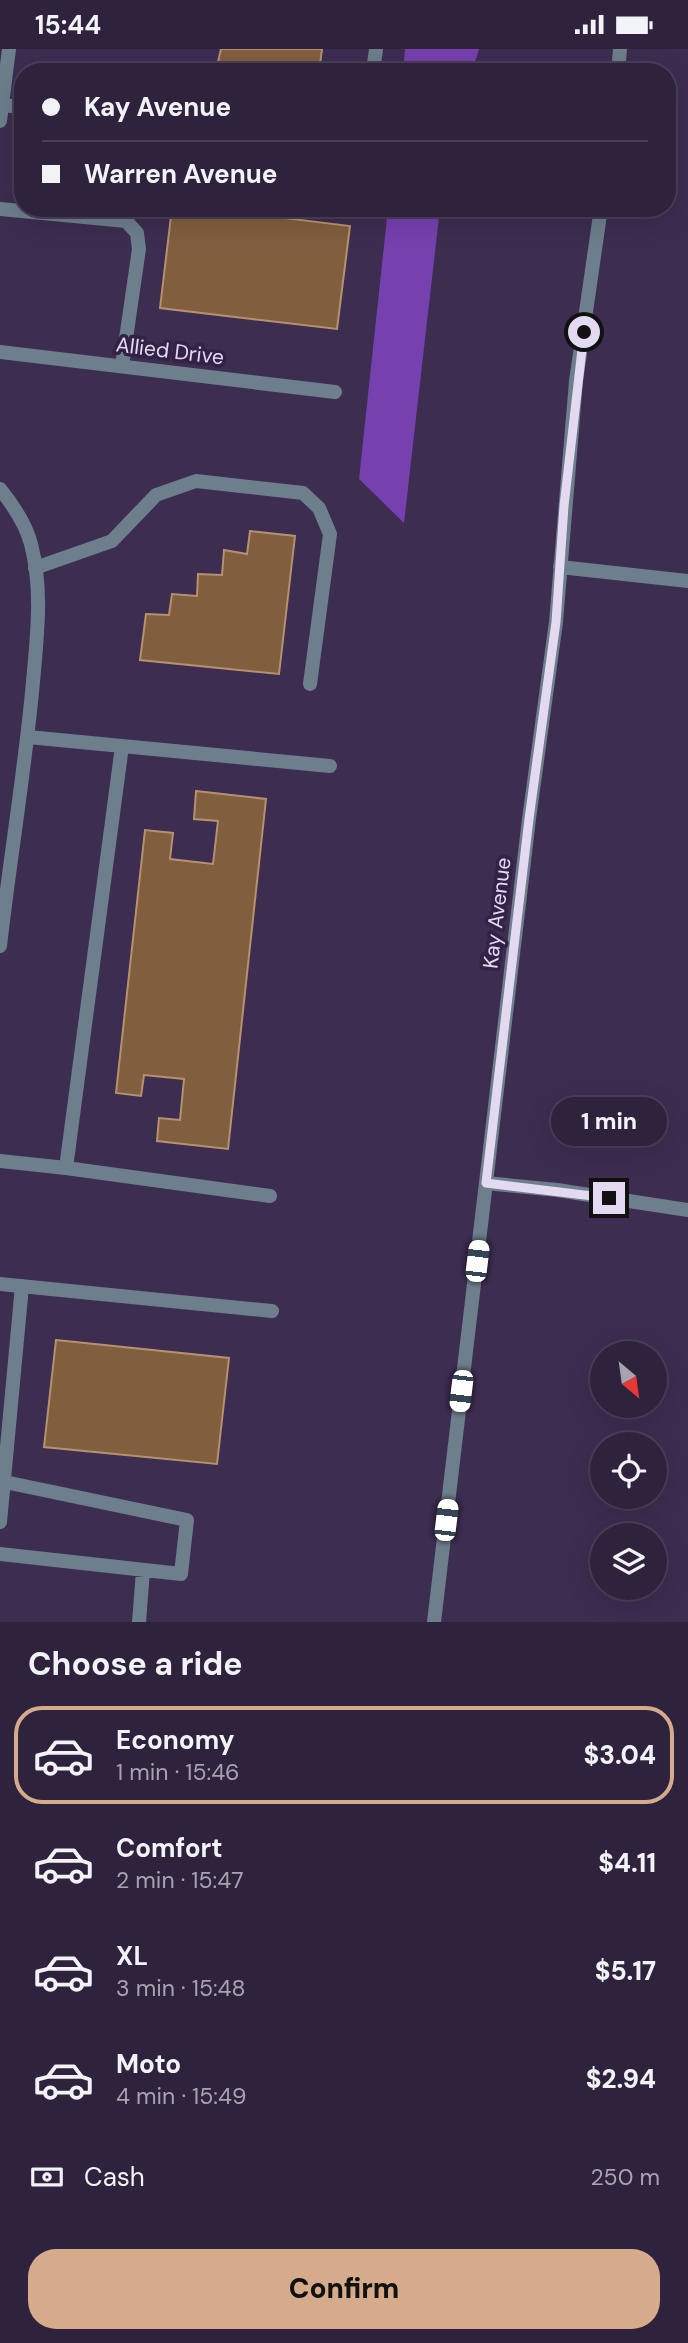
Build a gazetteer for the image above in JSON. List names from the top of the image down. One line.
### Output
{"streets":{"street":["Allied Drive","Kay Avenue"]},"north":"bottom right","page":{"status":"15:44","banner":["Kay Avenue","Warren Avenue"],"bubble":"1 min","heading":"Choose a ride","list":[{"name":"Economy","note":"1 min · 15:46","value":"$3.04"},{"name":"Comfort","note":"2 min · 15:47","value":"$4.11"},{"name":"XL","note":"3 min · 15:48","value":"$5.17"},{"name":"Moto","note":"4 min · 15:49","value":"$2.94"}],"pay":["Cash","250 m"],"buttons":"Confirm"}}
